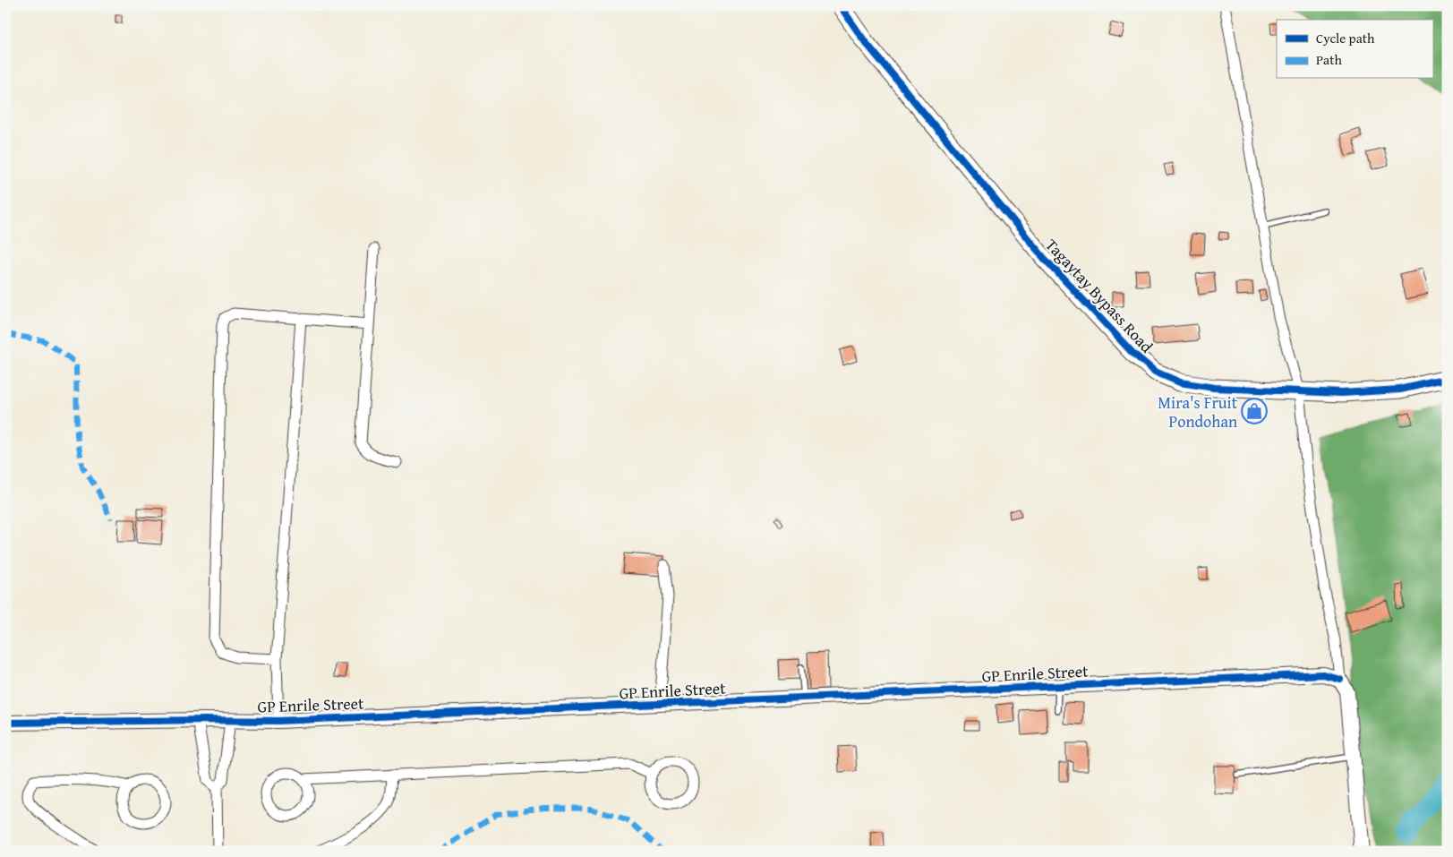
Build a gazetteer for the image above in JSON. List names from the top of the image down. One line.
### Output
{"streets":{"main road":["Tagaytay Bypass Road"],"street":["GP Enrile Street"]},"places":{"shop":["Mira's Fruit Pondohan"]},"legend":["Cycle path","Path"]}
